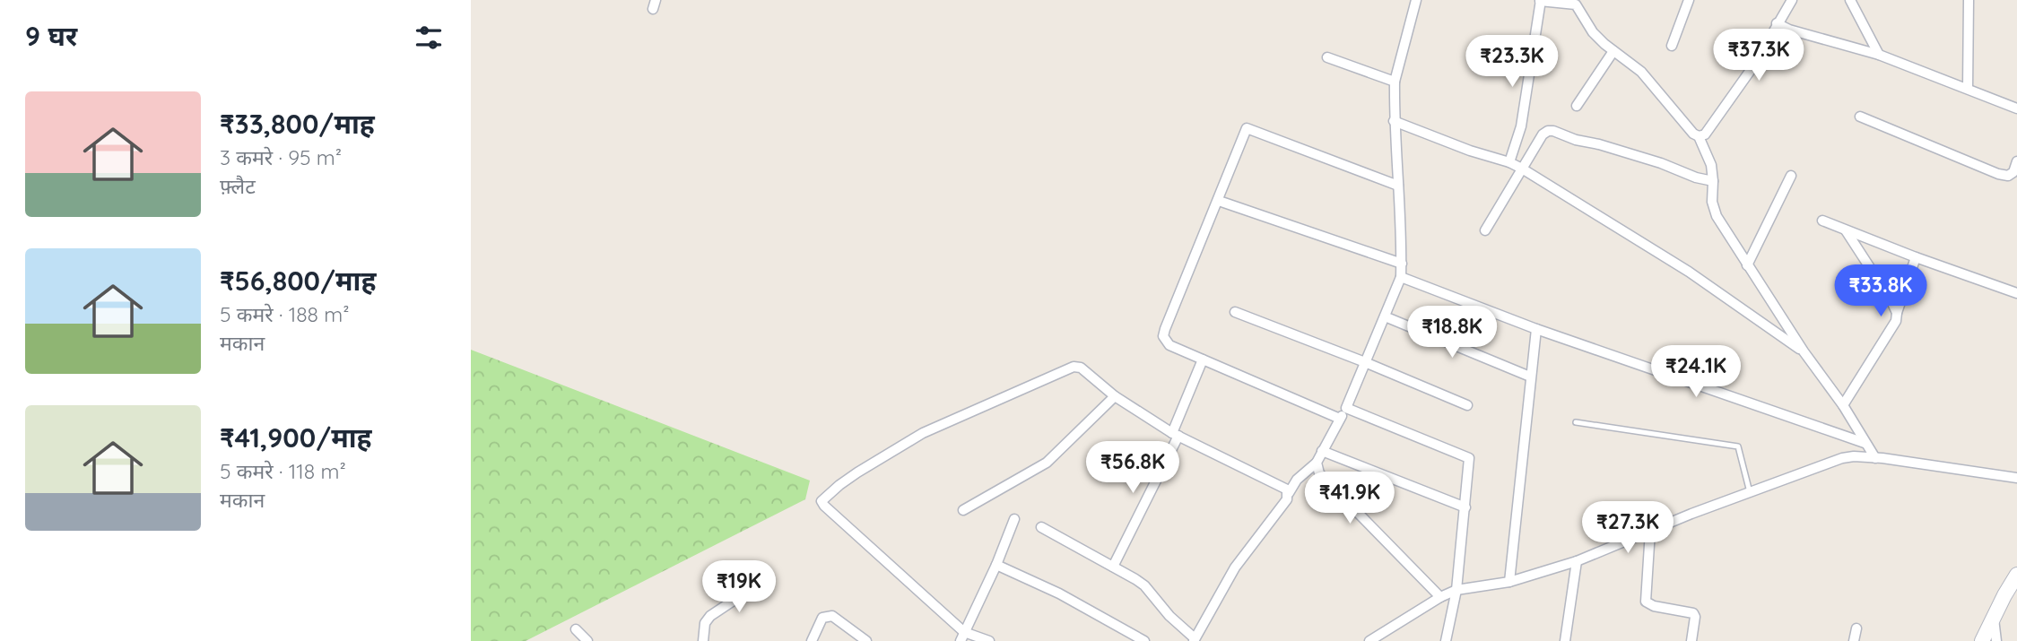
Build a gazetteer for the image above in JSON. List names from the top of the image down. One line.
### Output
{"page":{"heading":"9 घर","price":["₹37.3K","₹23.3K","₹33.8K","₹18.8K","₹24.1K","₹56.8K","₹41.9K","₹27.3K","₹19K"],"list":[{"name":"₹33,800/माह","note":"3 कमरे · 95 m² · फ़्लैट"},{"name":"₹56,800/माह","note":"5 कमरे · 188 m² · मकान"},{"name":"₹41,900/माह","note":"5 कमरे · 118 m² · मकान"}]}}
